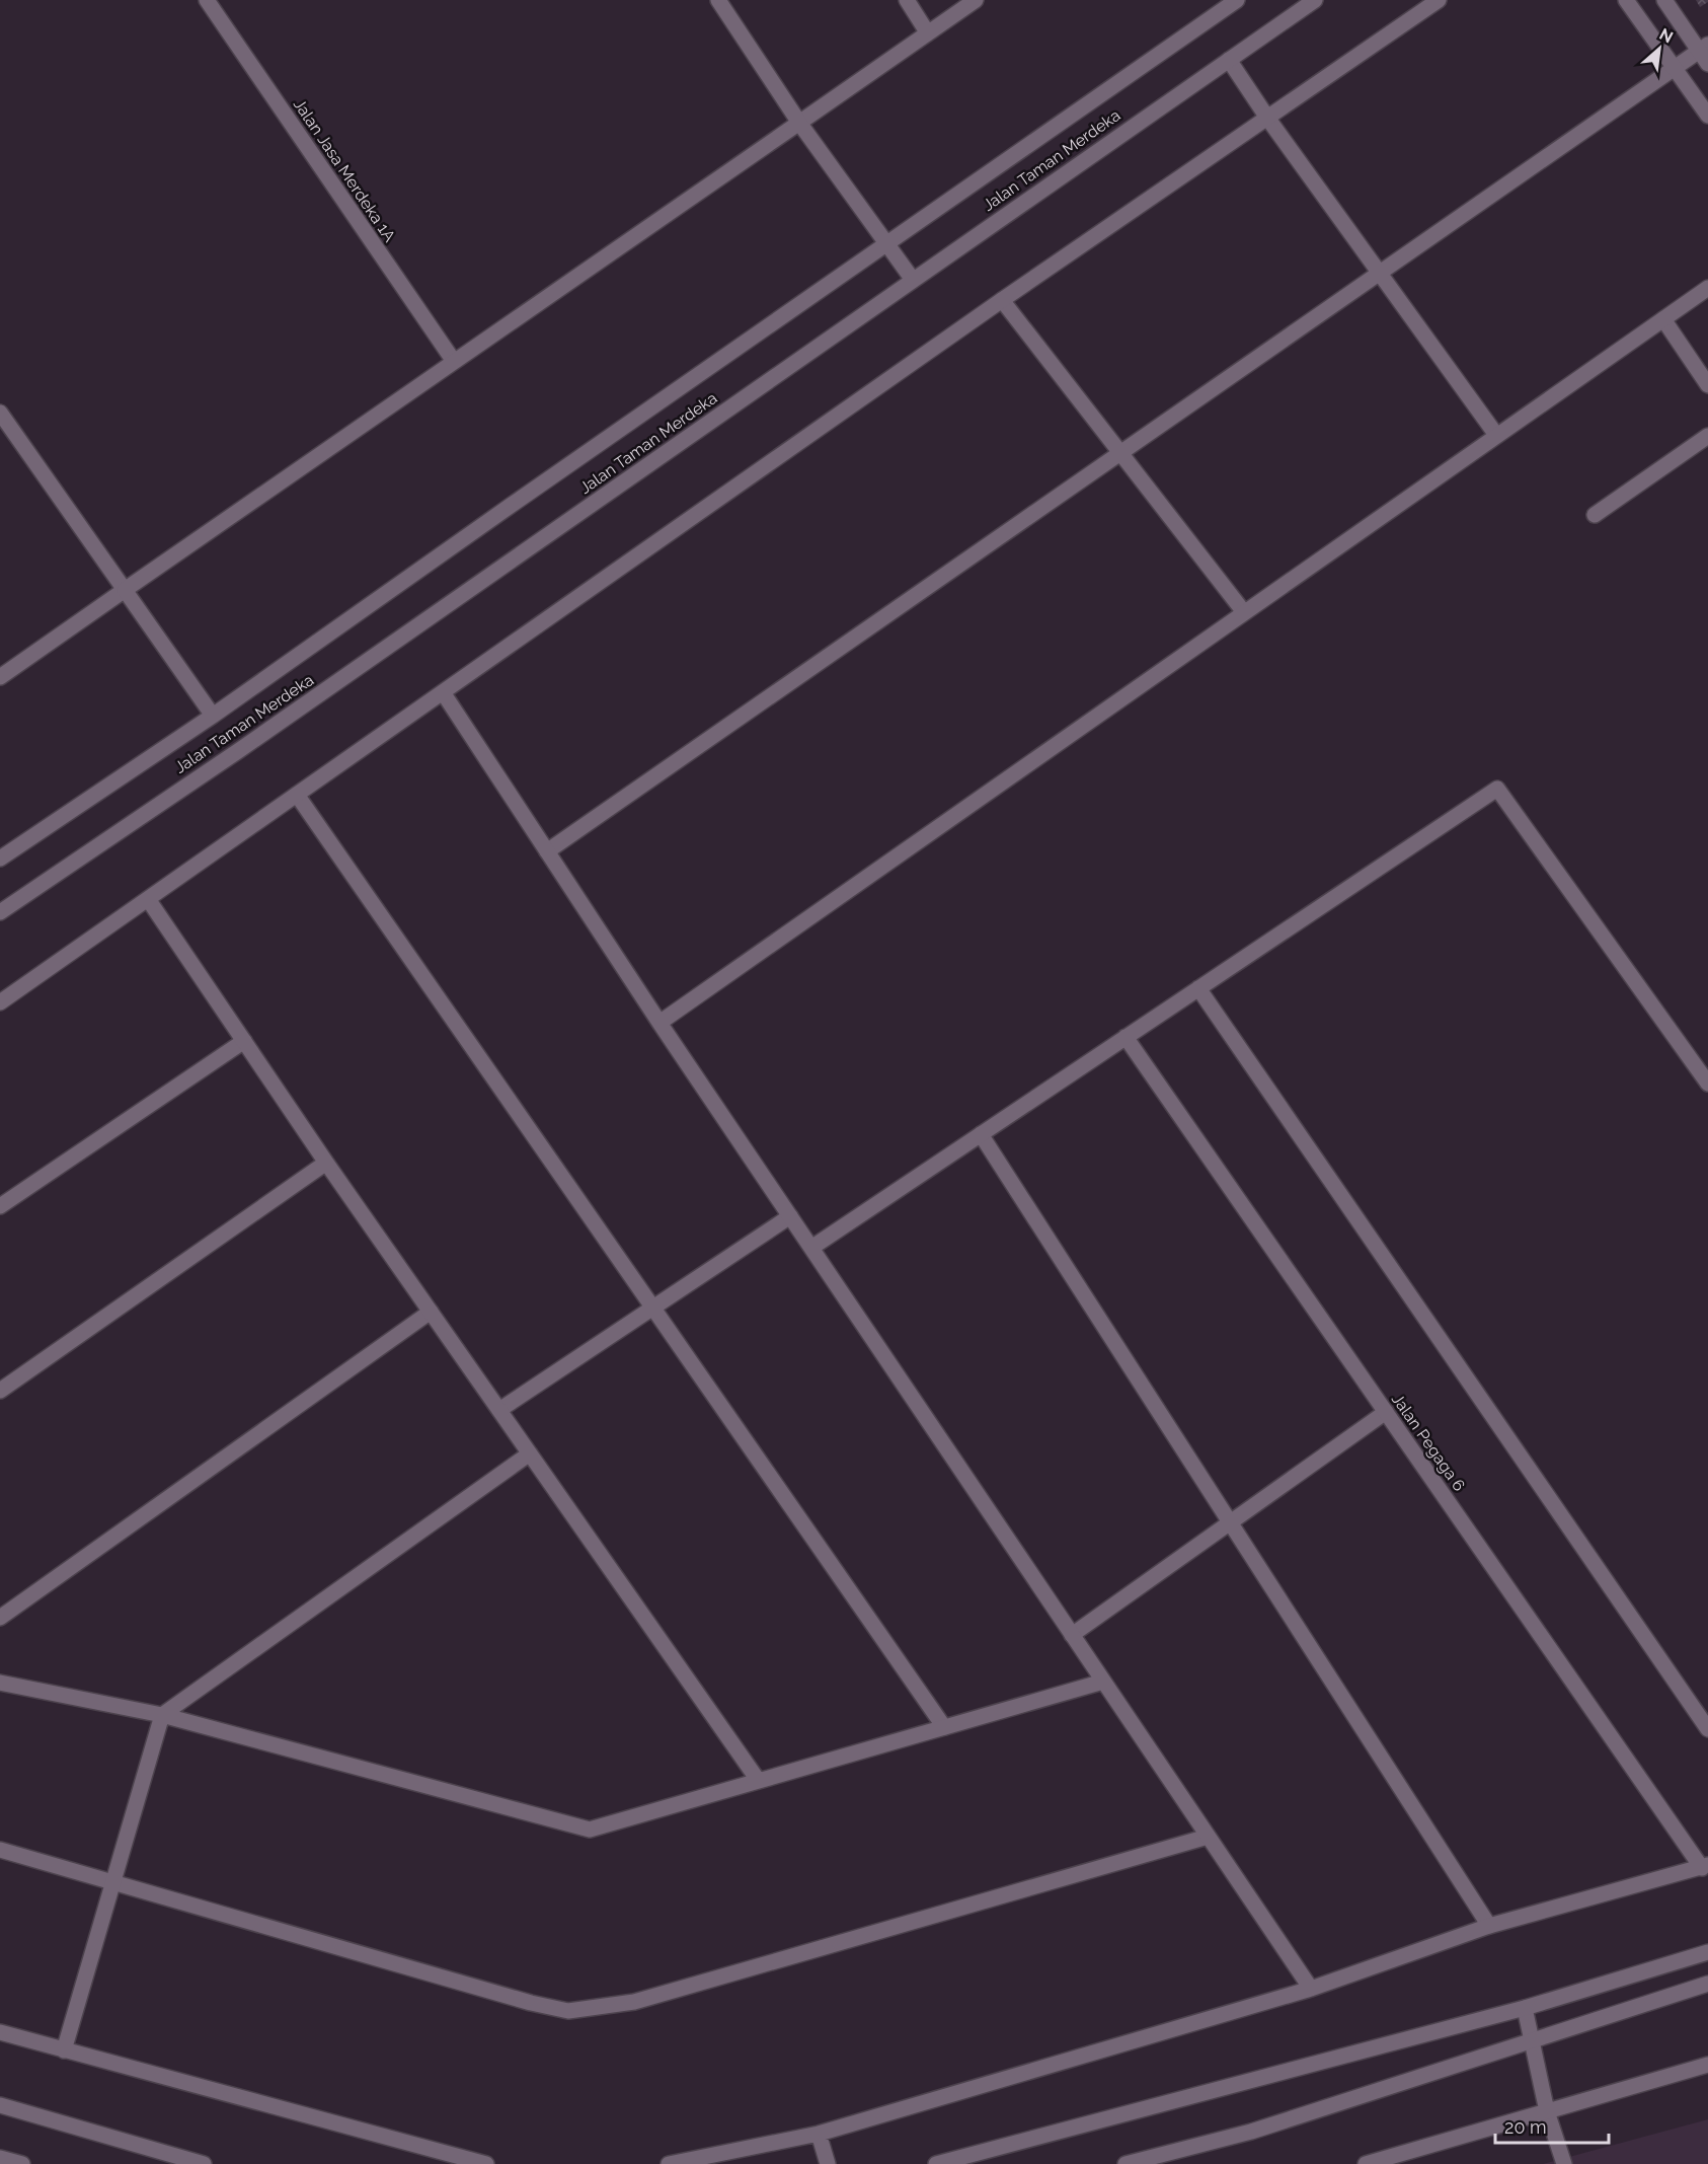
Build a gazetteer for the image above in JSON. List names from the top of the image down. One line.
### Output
{"streets":{"street":["Jalan Taman Merdeka","Jalan Jasa Merdeka 1A","Jalan Pegaga 6"]},"scale_bar":"20 m","north":"top right"}
